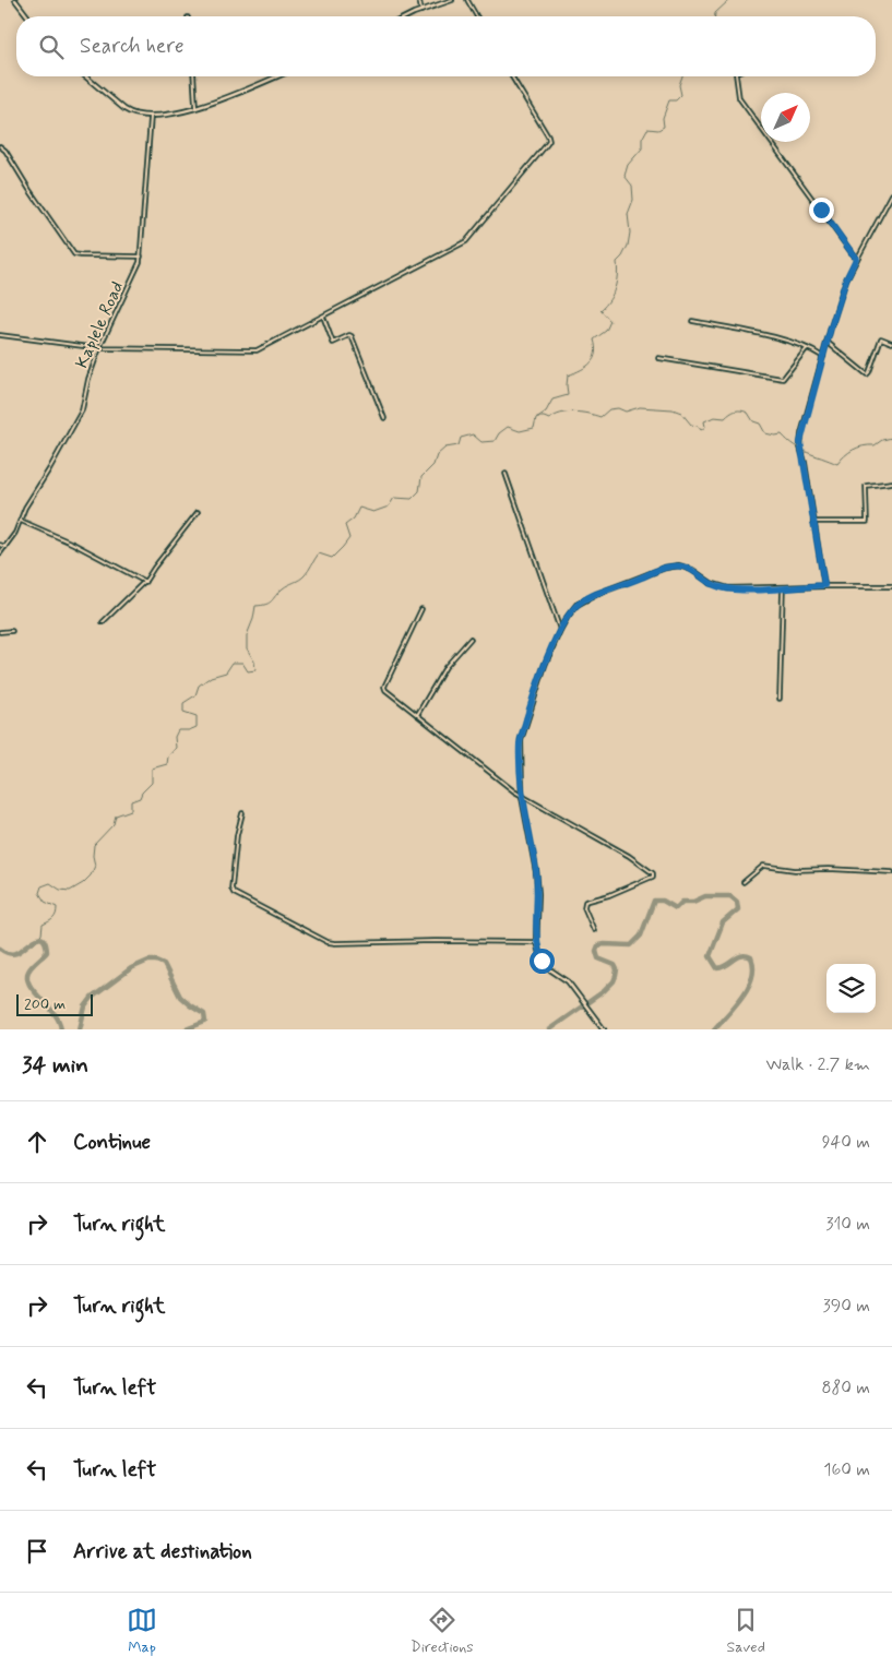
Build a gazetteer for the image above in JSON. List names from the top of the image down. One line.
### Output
{"streets":{"street":["Kaplele Road"]},"scale_bar":"200 m","north":"top right","page":{"search":"Search here","scale":"200 m","heading":["34 min","Walk · 2.7 km"],"list":[["Continue","940 m"],["Turn right","310 m"],["Turn right","390 m"],["Turn left","880 m"],["Turn left","160 m"],"Arrive at destination"],"nav":["Map","Directions","Saved"]}}
